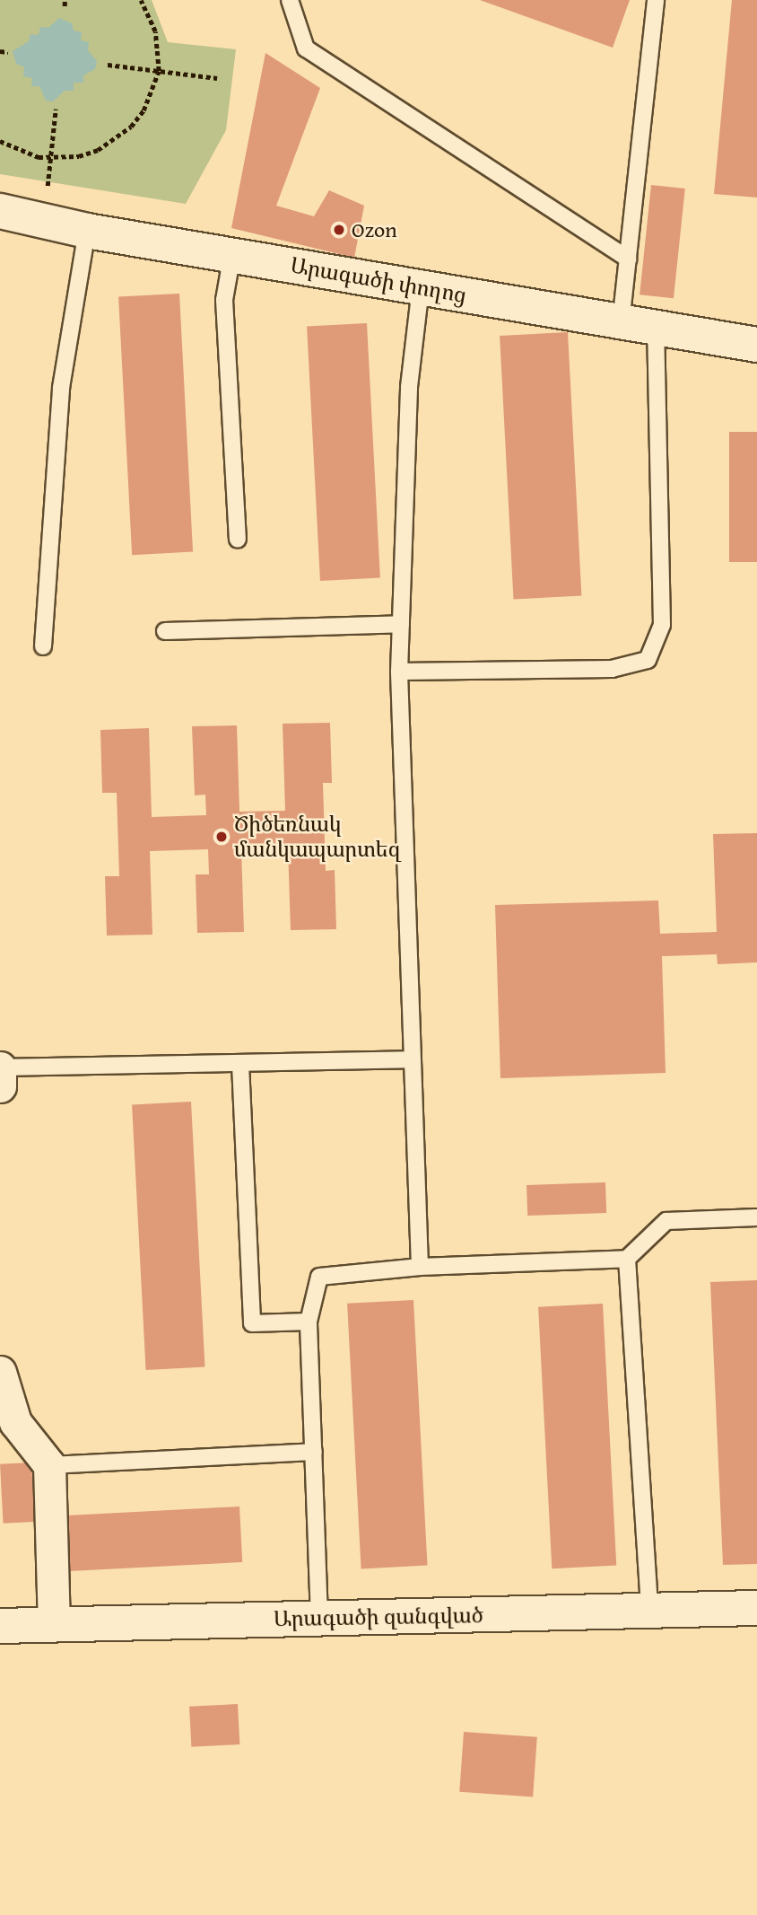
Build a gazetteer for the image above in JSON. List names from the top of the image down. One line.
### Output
{"streets":{"street":["Արագածի փողոց","Արագածի զանգված"]},"places":["Ozon","Ծիծեռնակ մանկապարտեզ"]}
